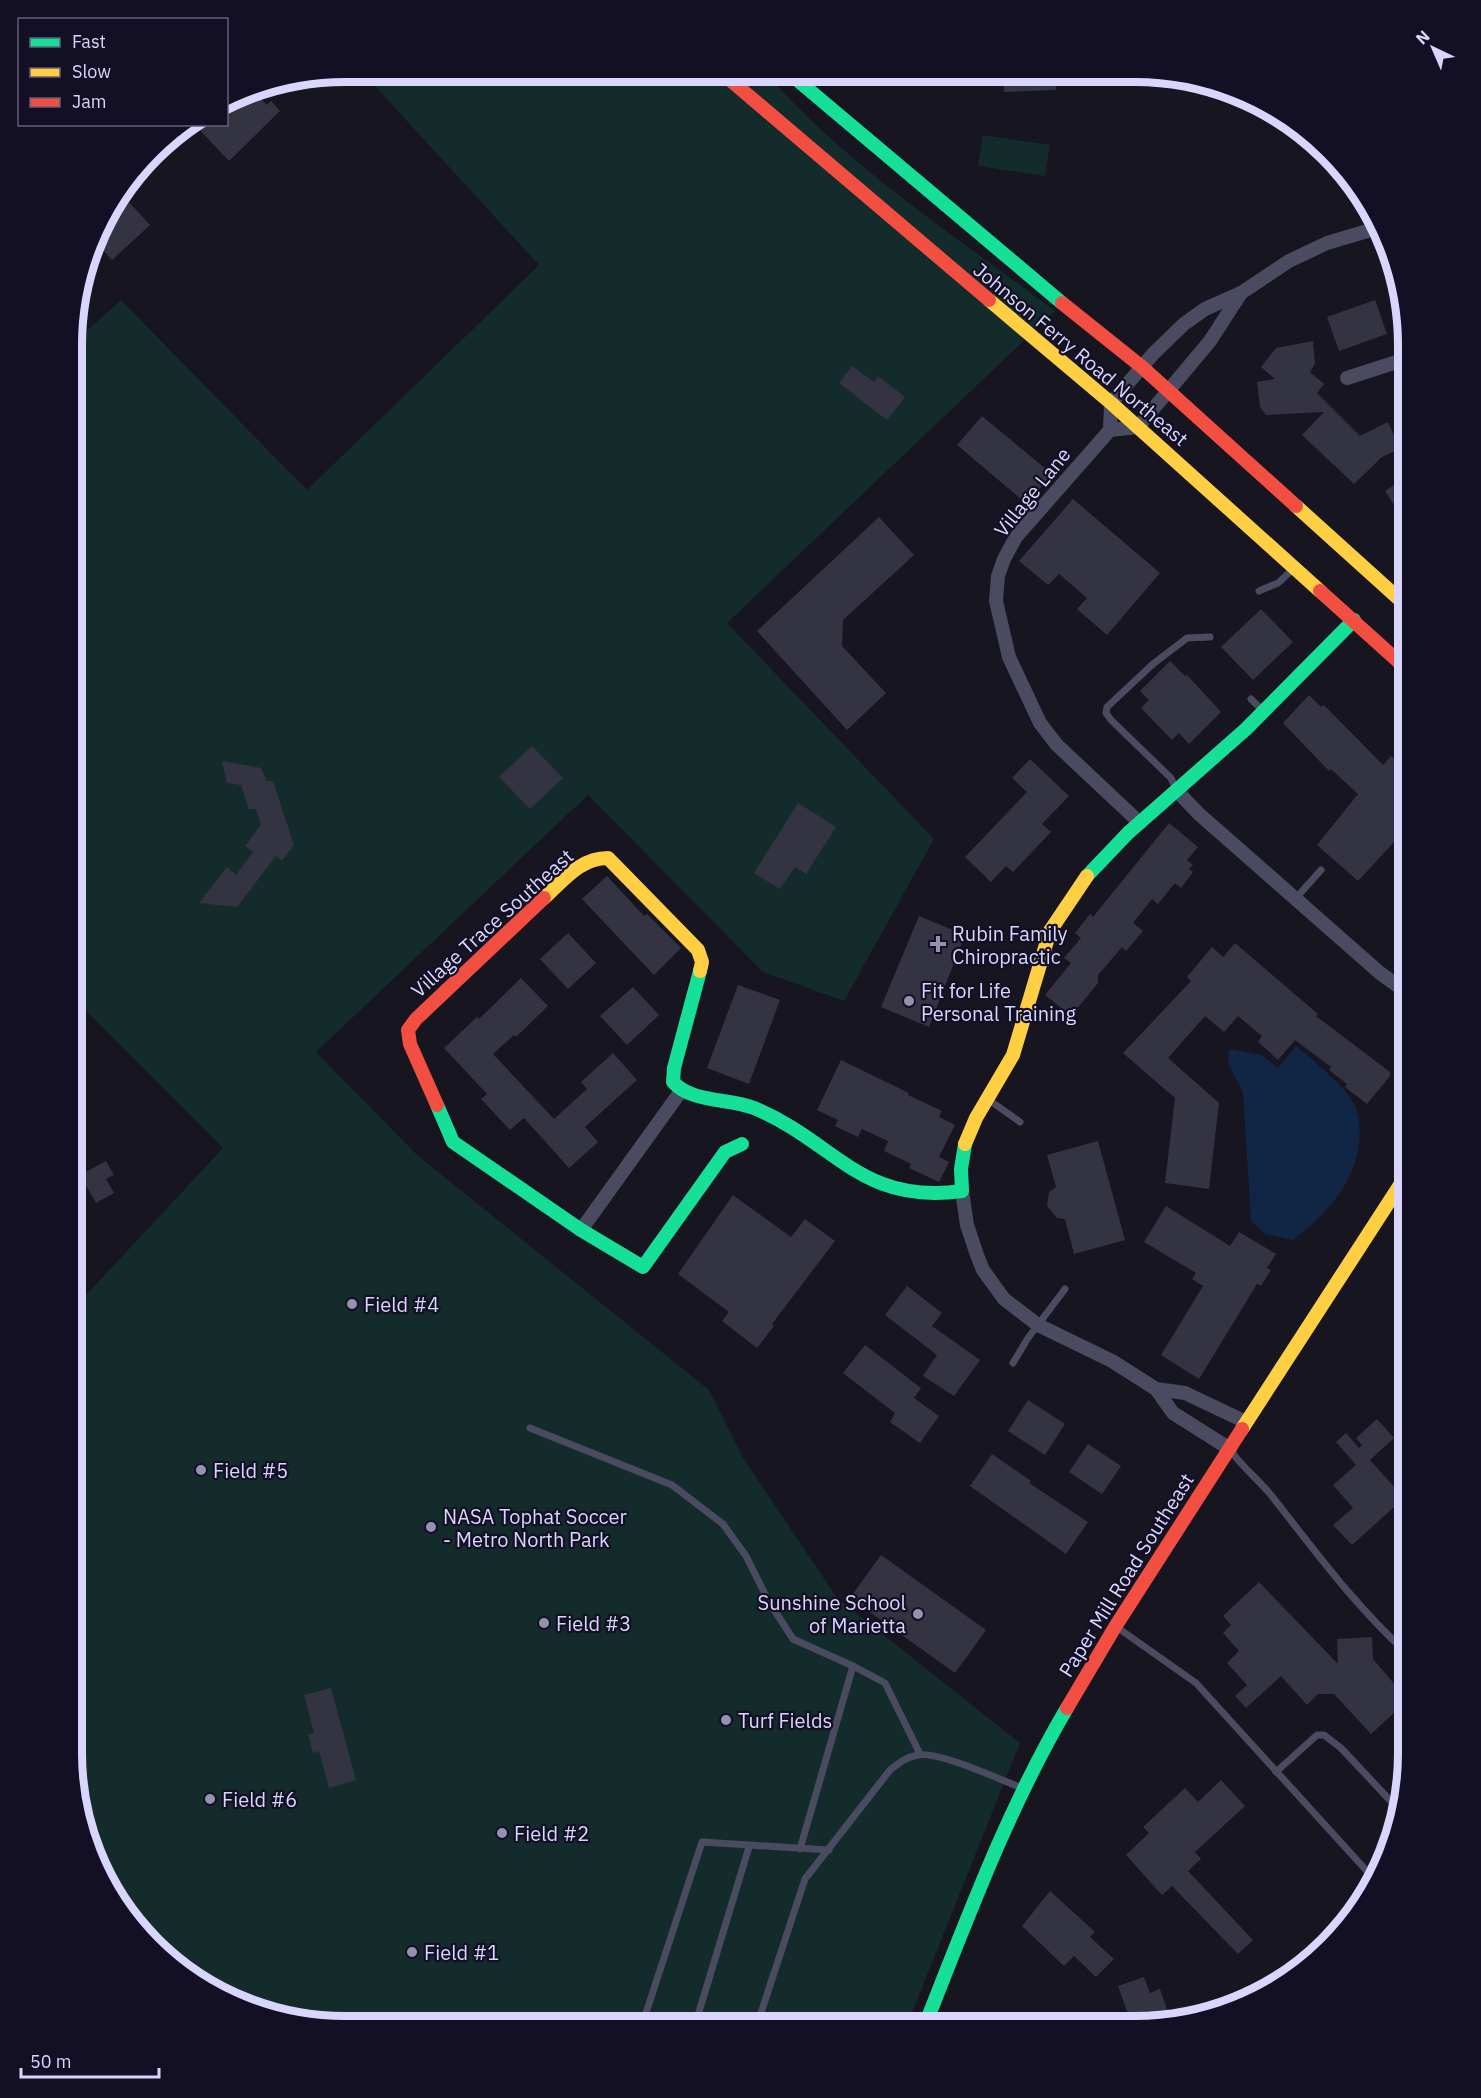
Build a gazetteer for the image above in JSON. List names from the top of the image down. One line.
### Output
{"streets":{"street":["Johnson Ferry Road Northeast","Village Lane","Village Trace Southeast","Paper Mill Road Southeast"]},"places":{"health":["Rubin Family Chiropractic"],"other":["Fit for Life Personal Training","Field #4","Field #5","NASA Tophat Soccer - Metro North Park","Sunshine School of Marietta","Field #3","Turf Fields","Field #6","Field #2","Field #1"]},"legend":["Fast","Slow","Jam"],"scale_bar":"50 m","north":"top left"}
